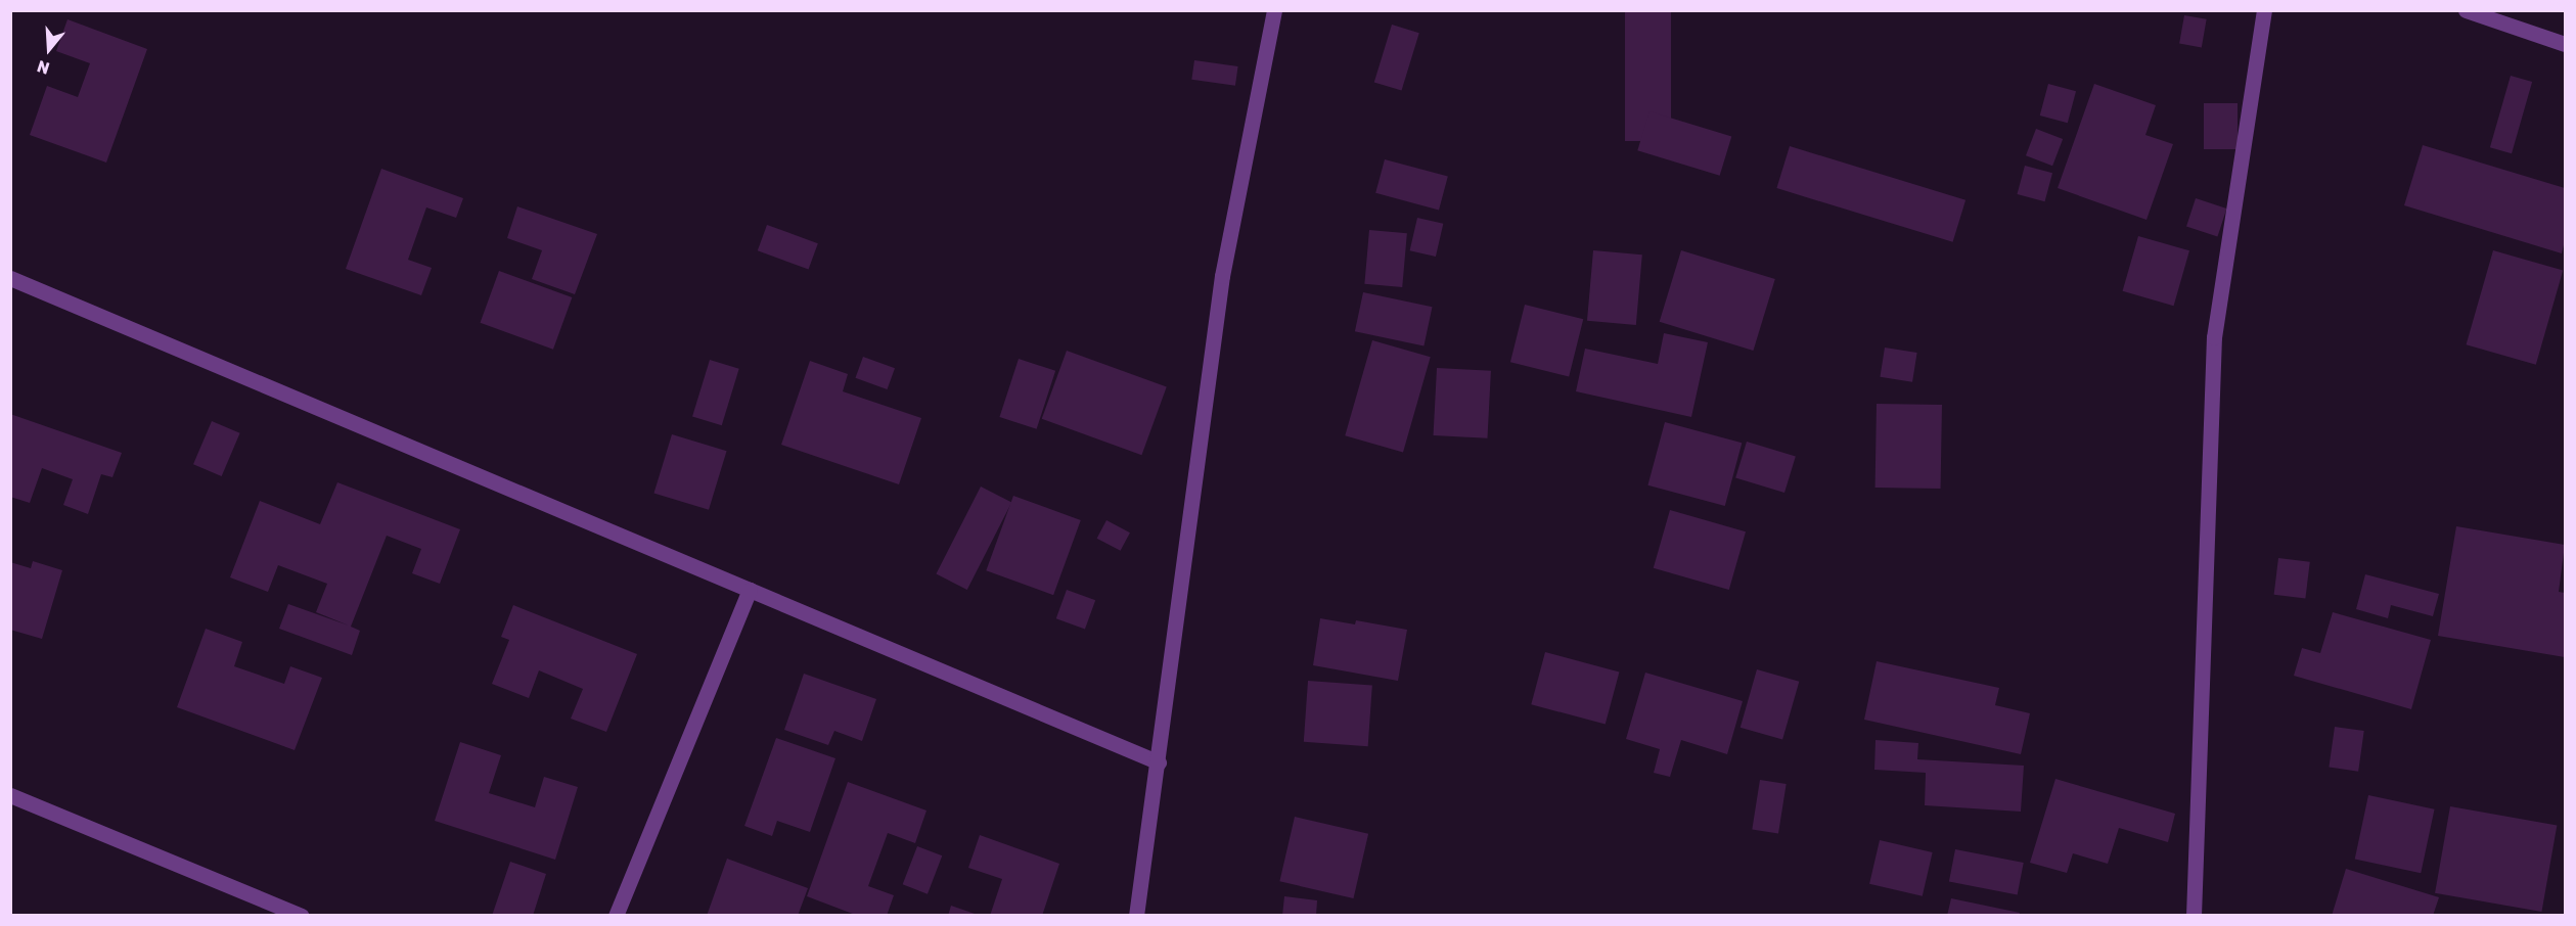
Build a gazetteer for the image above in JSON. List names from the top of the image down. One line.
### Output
{"north":"bottom"}
